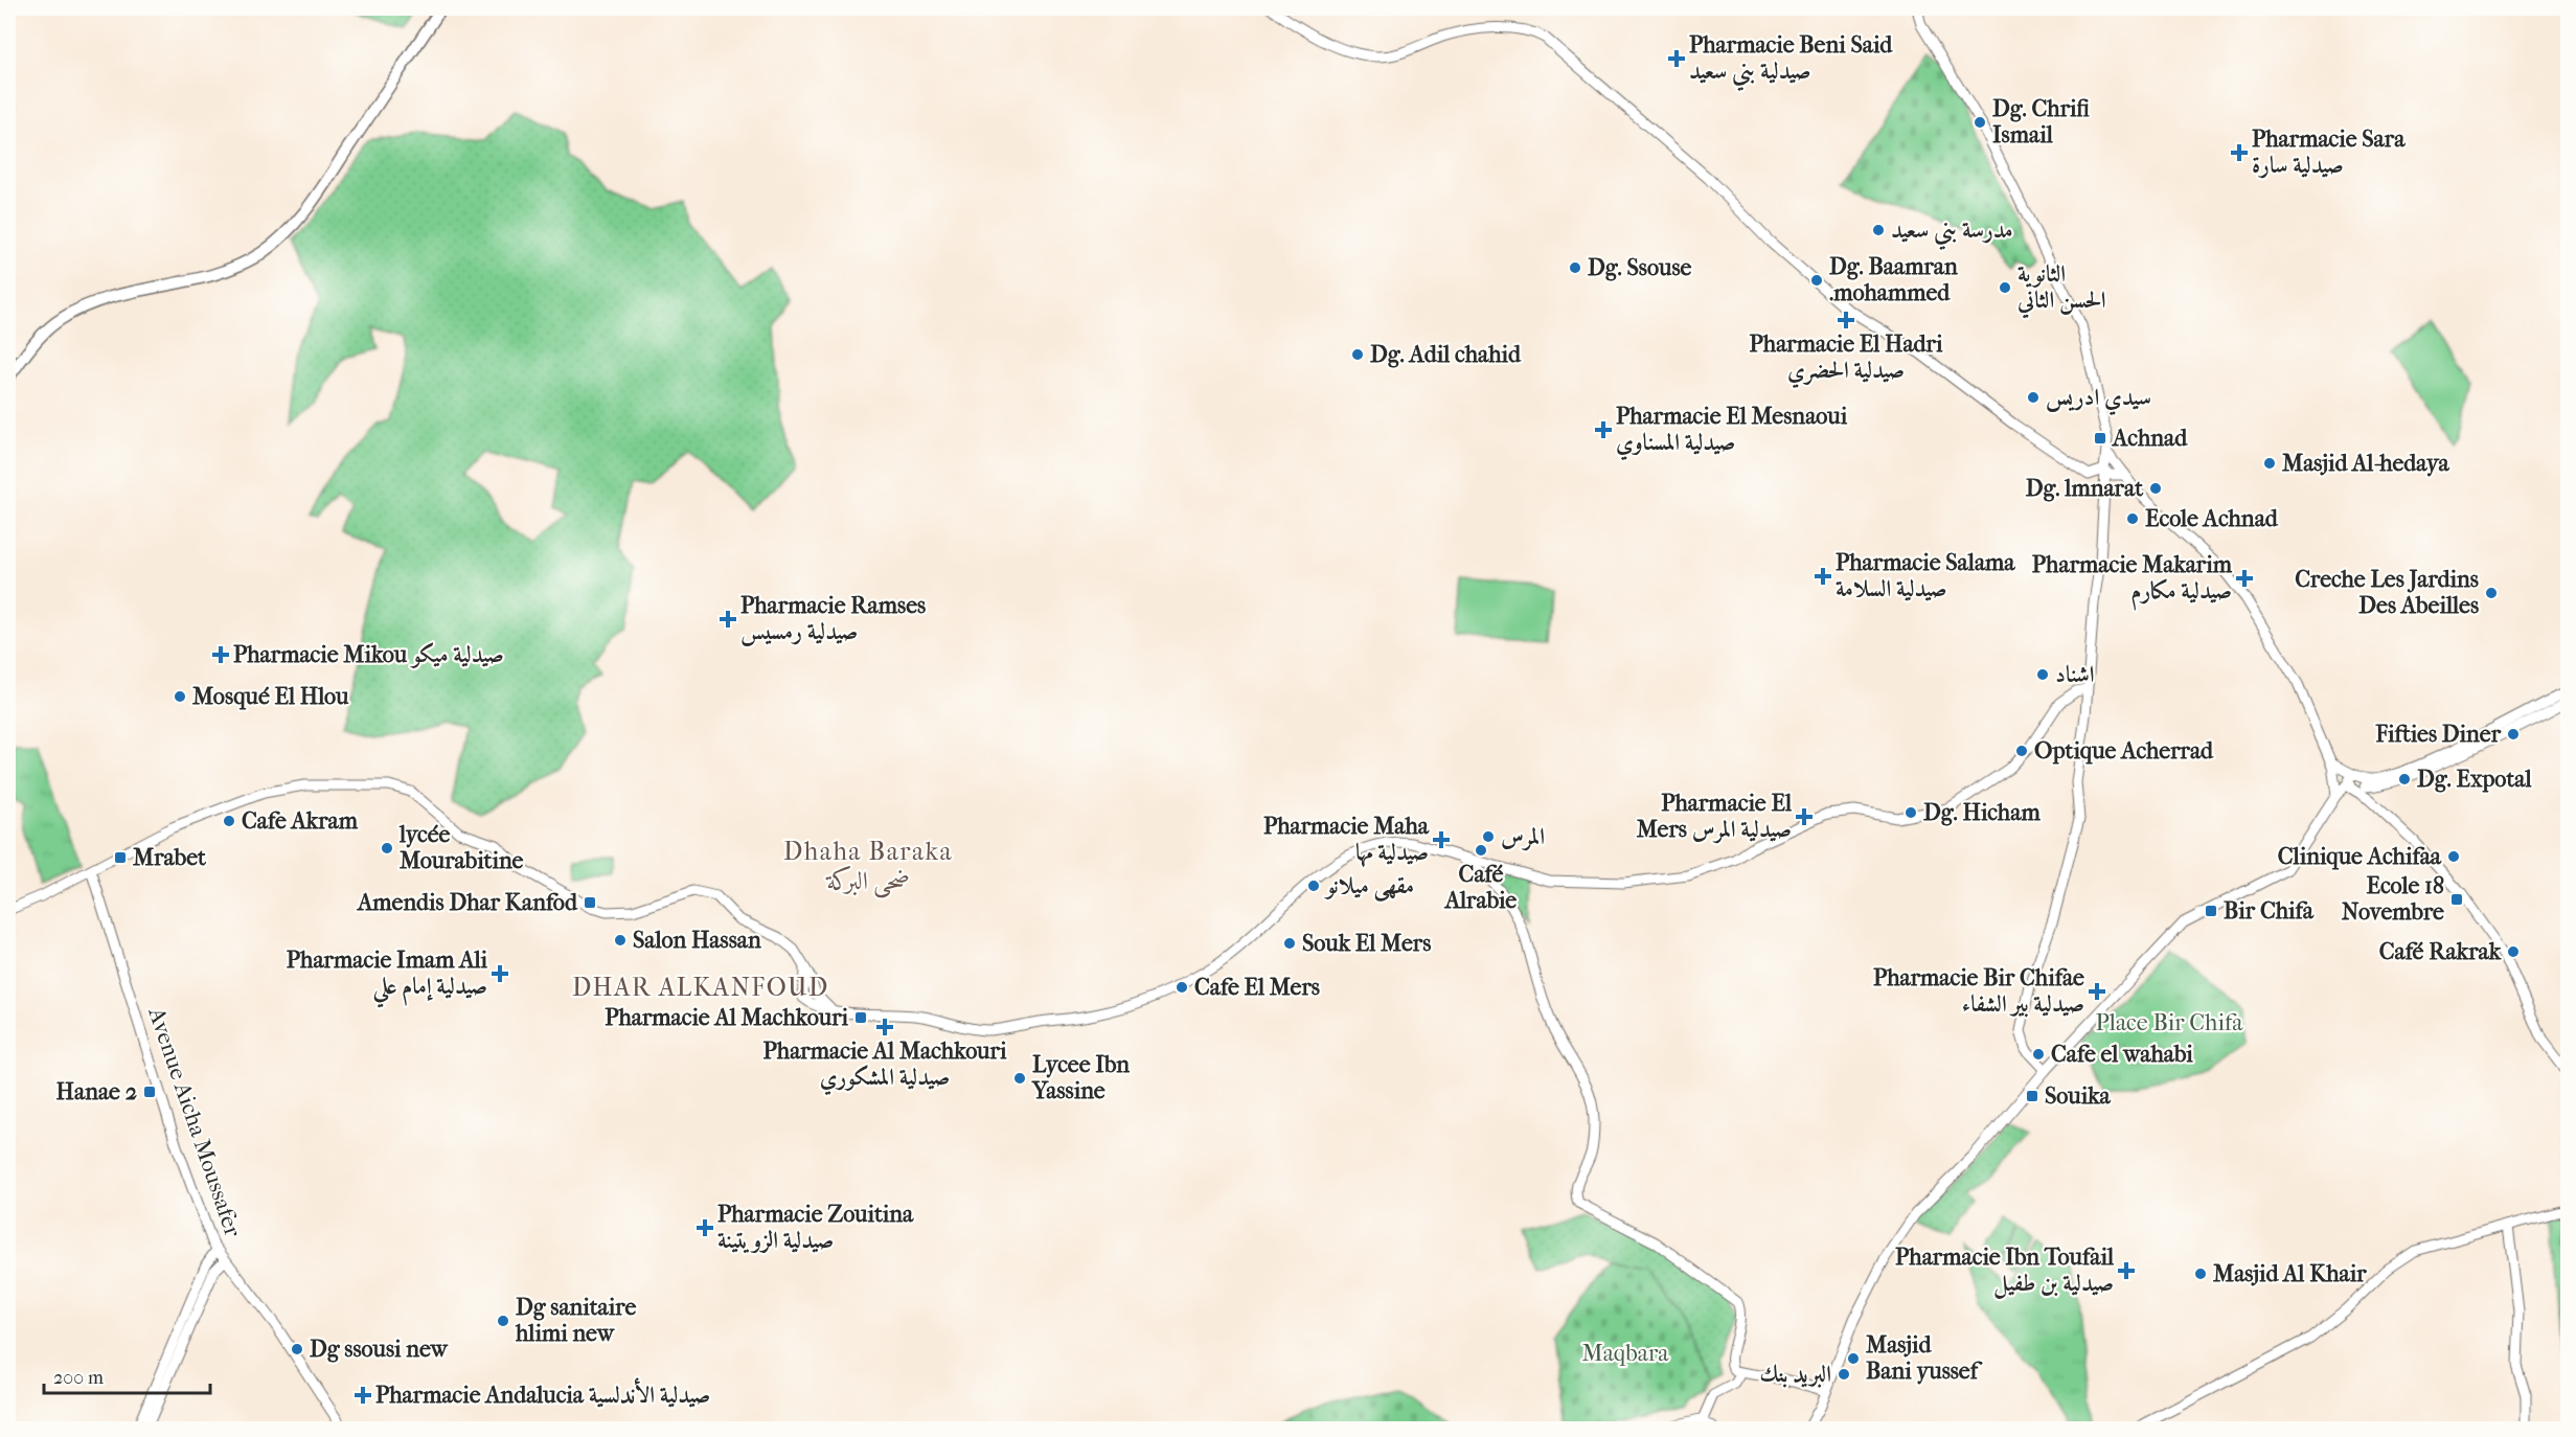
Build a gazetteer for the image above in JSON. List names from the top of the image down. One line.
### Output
{"streets":{"street":["Avenue Aicha Moussafer"]},"districts":["Dhaha Baraka ضحى البركة","DHAR ALKANFOUD"],"parks":["Place Bir Chifa","Maqbara"],"places":{"health":["Pharmacie Beni Said صيدلية بني سعيد","Pharmacie Sara صيدلية سارة","Pharmacie El Hadri صيدلية الحضري","Pharmacie El Mesnaoui صيدلية المسناوي","Pharmacie Salama صيدلية السلامة","Pharmacie Makarim صيدلية مكارم","Pharmacie Ramses صيدلية رمسيس","Pharmacie Mikou صيدلية ميكو","Pharmacie El Mers صيدلية المرس","Pharmacie Maha صيدلية مها","Pharmacie Imam Ali صيدلية إمام علي","Pharmacie Bir Chifae صيدلية بير الشفاء","Pharmacie Al Machkouri صيدلية المشكوري","Pharmacie Zouitina صيدلية الزويتينة","Pharmacie Ibn Toufail صيدلية بن طفيل","Pharmacie Andalucia صيدلية الأندلسية"],"other":["Dg. Chrifi Ismail","مدرسة بني سعيد","Dg. Ssouse","Dg. Baamran .mohammed","الثانوية الحسن الثاني","Dg. Adil chahid","سيدي ادريس","Masjid Al-hedaya","Dg. lmnarat","Ecole Achnad","Creche Les Jardins Des Abeilles","اشناد","Mosqué El Hlou","Fifties Diner","Optique Acherrad","Dg. Expotal","Dg. Hicham","Cafe Akram","المرس","lycée Mourabitine","Café Alrabie","Clinique Achifaa","مقهى ميلانو","Salon Hassan","Souk El Mers","Café Rakrak","Cafe El Mers","Cafe el wahabi","Lycee Ibn Yassine","Masjid Al Khair","Dg sanitaire hlimi new","Dg ssousi new","Masjid Bani yussef","البريد بنك"],"transit":["Achnad","Mrabet","Ecole 18 Novembre","Amendis Dhar Kanfod","Bir Chifa","Pharmacie Al Machkouri","Hanae 2","Souika"]},"scale_bar":"200 m"}
